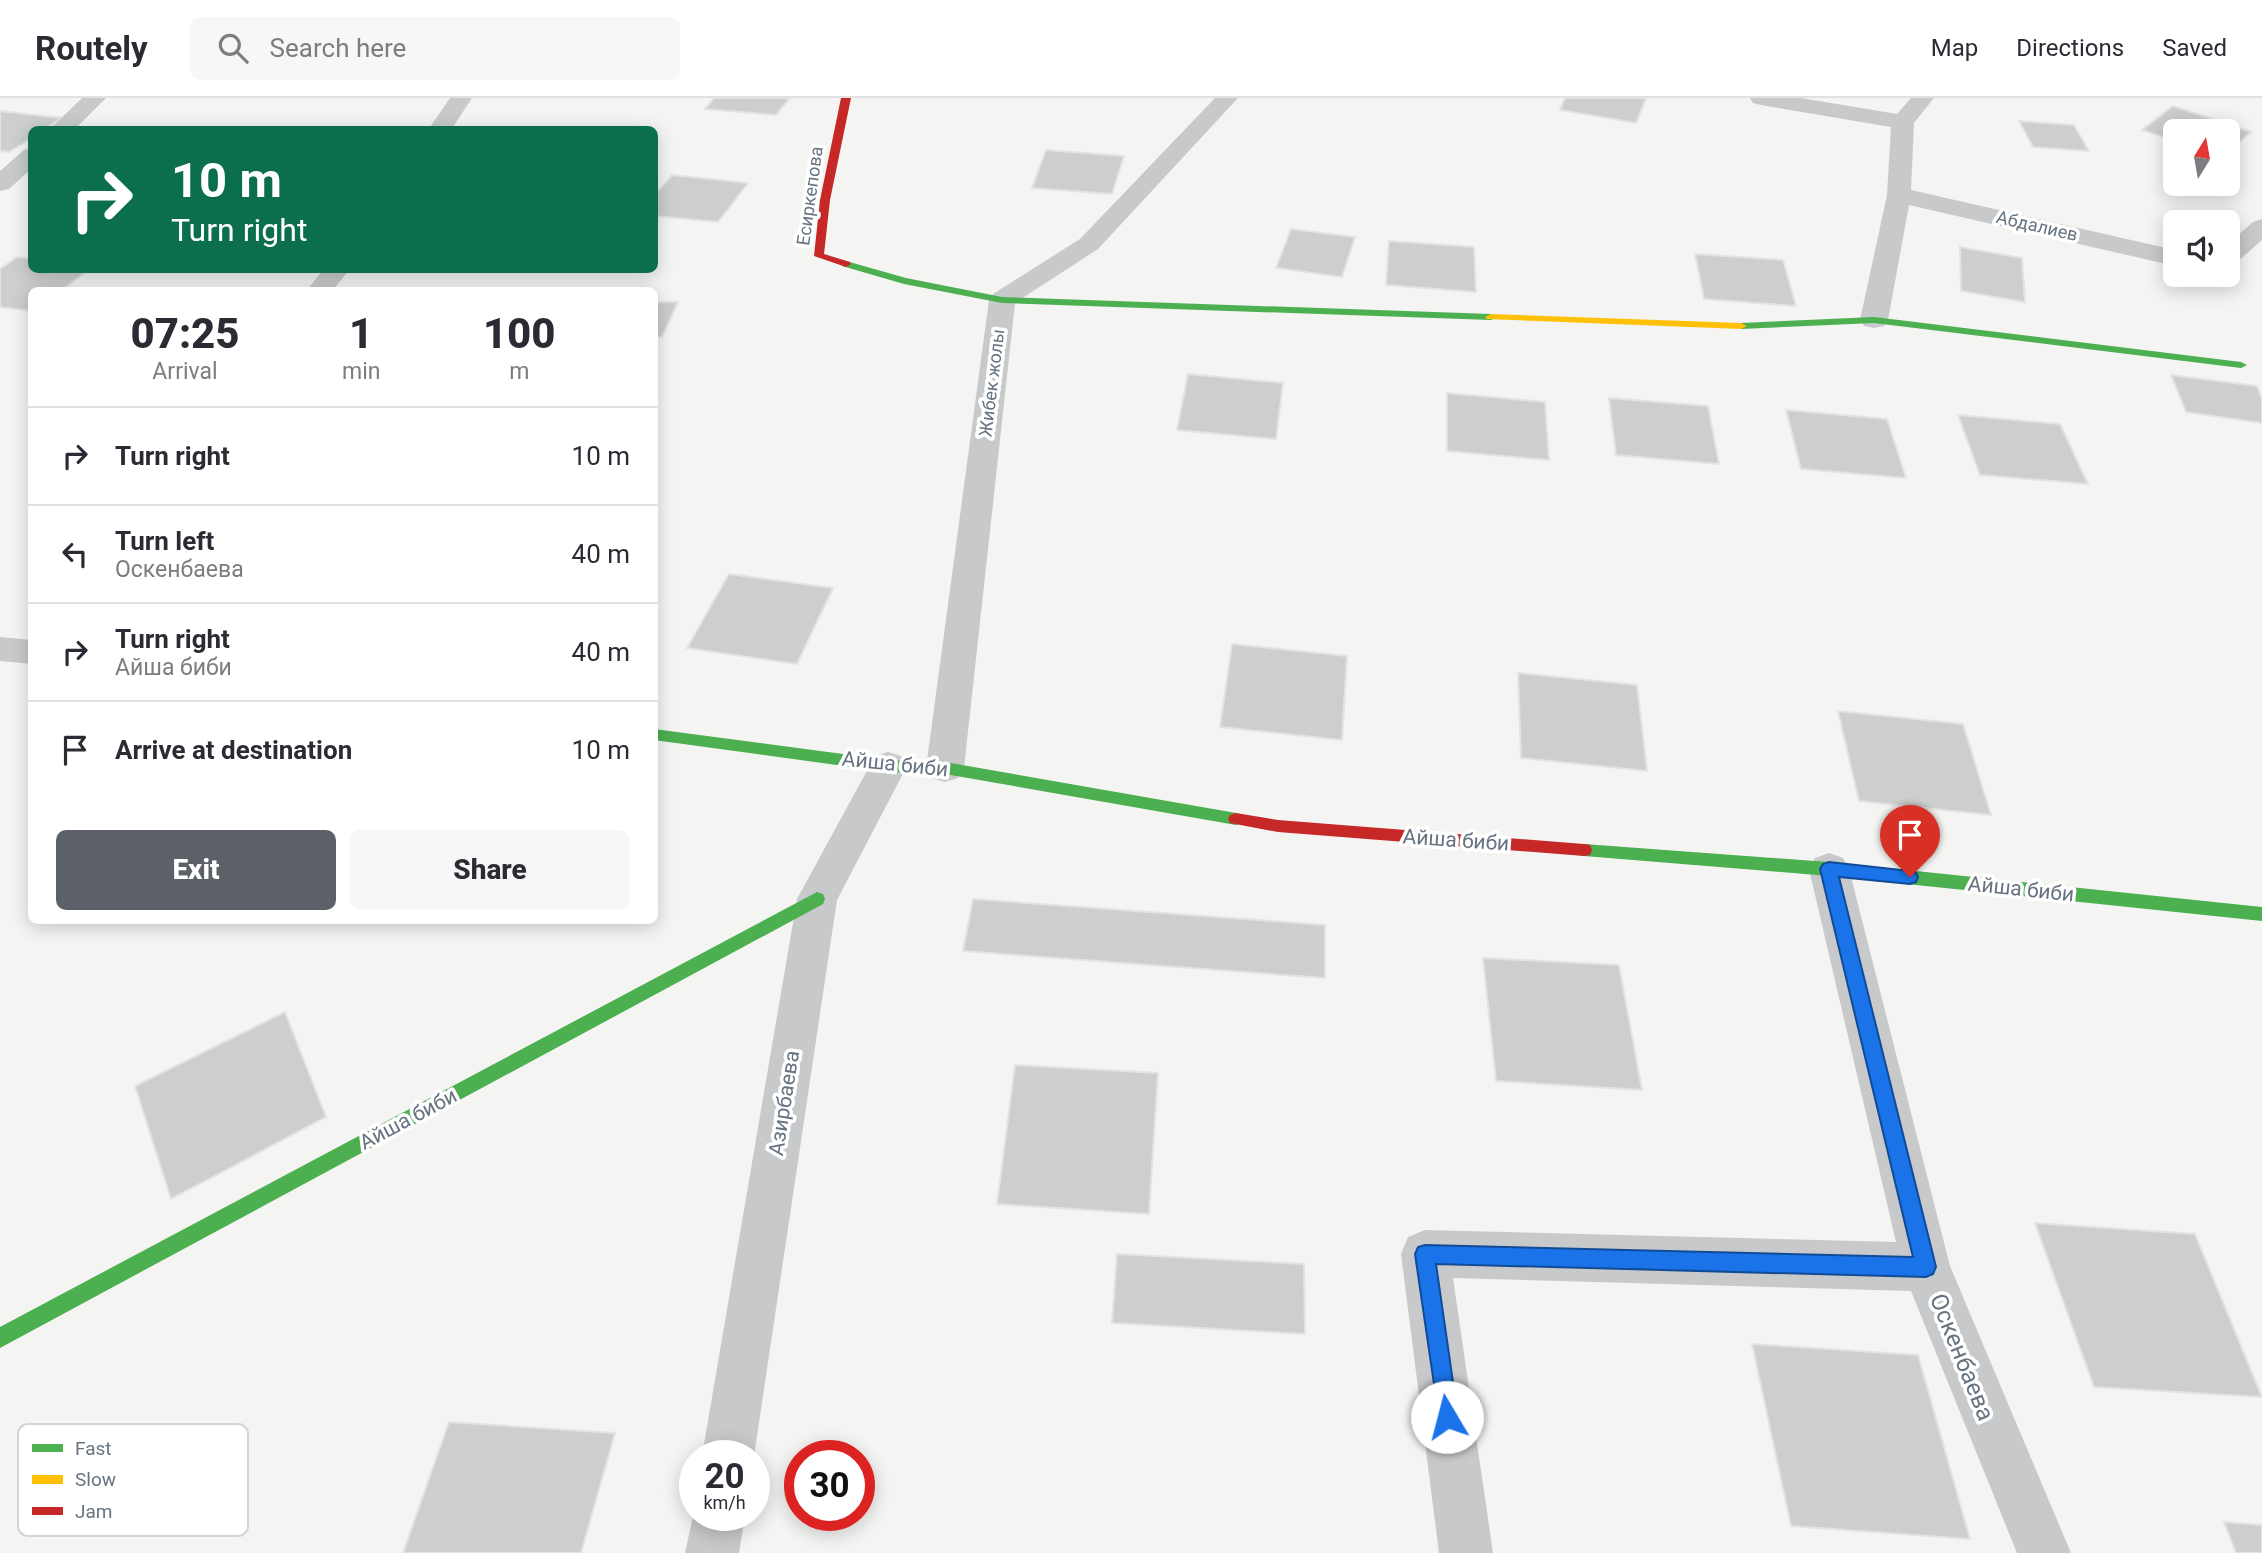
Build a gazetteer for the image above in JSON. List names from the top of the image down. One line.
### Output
{"streets":{"street":["Есиркепова","Абдалиев","Жибек жолы","Айша биби","Азирбаева","Оскенбаева"]},"crossings":[["Есиркепова","Жибек жолы"],["Жибек жолы","Айша биби"],["Айша биби","Азирбаева"],["Айша биби","Оскенбаева"]],"legend":["Fast","Slow","Jam"],"north":"top","page":{"header":"Routely","search":"Search here","nav":["Map","Directions","Saved"],"turn":["10 m","Turn right"],"eta":["07:25","Arrival","1","min","100","m"],"list":[{"name":"Turn right","value":"10 m"},{"name":"Turn left","note":"Оскенбаева","value":"40 m"},{"name":"Turn right","note":"Айша биби","value":"40 m"},{"name":"Arrive at destination","value":"10 m"}],"buttons":["Exit","Share"],"speed":"20 km/h","limit":"30"}}
